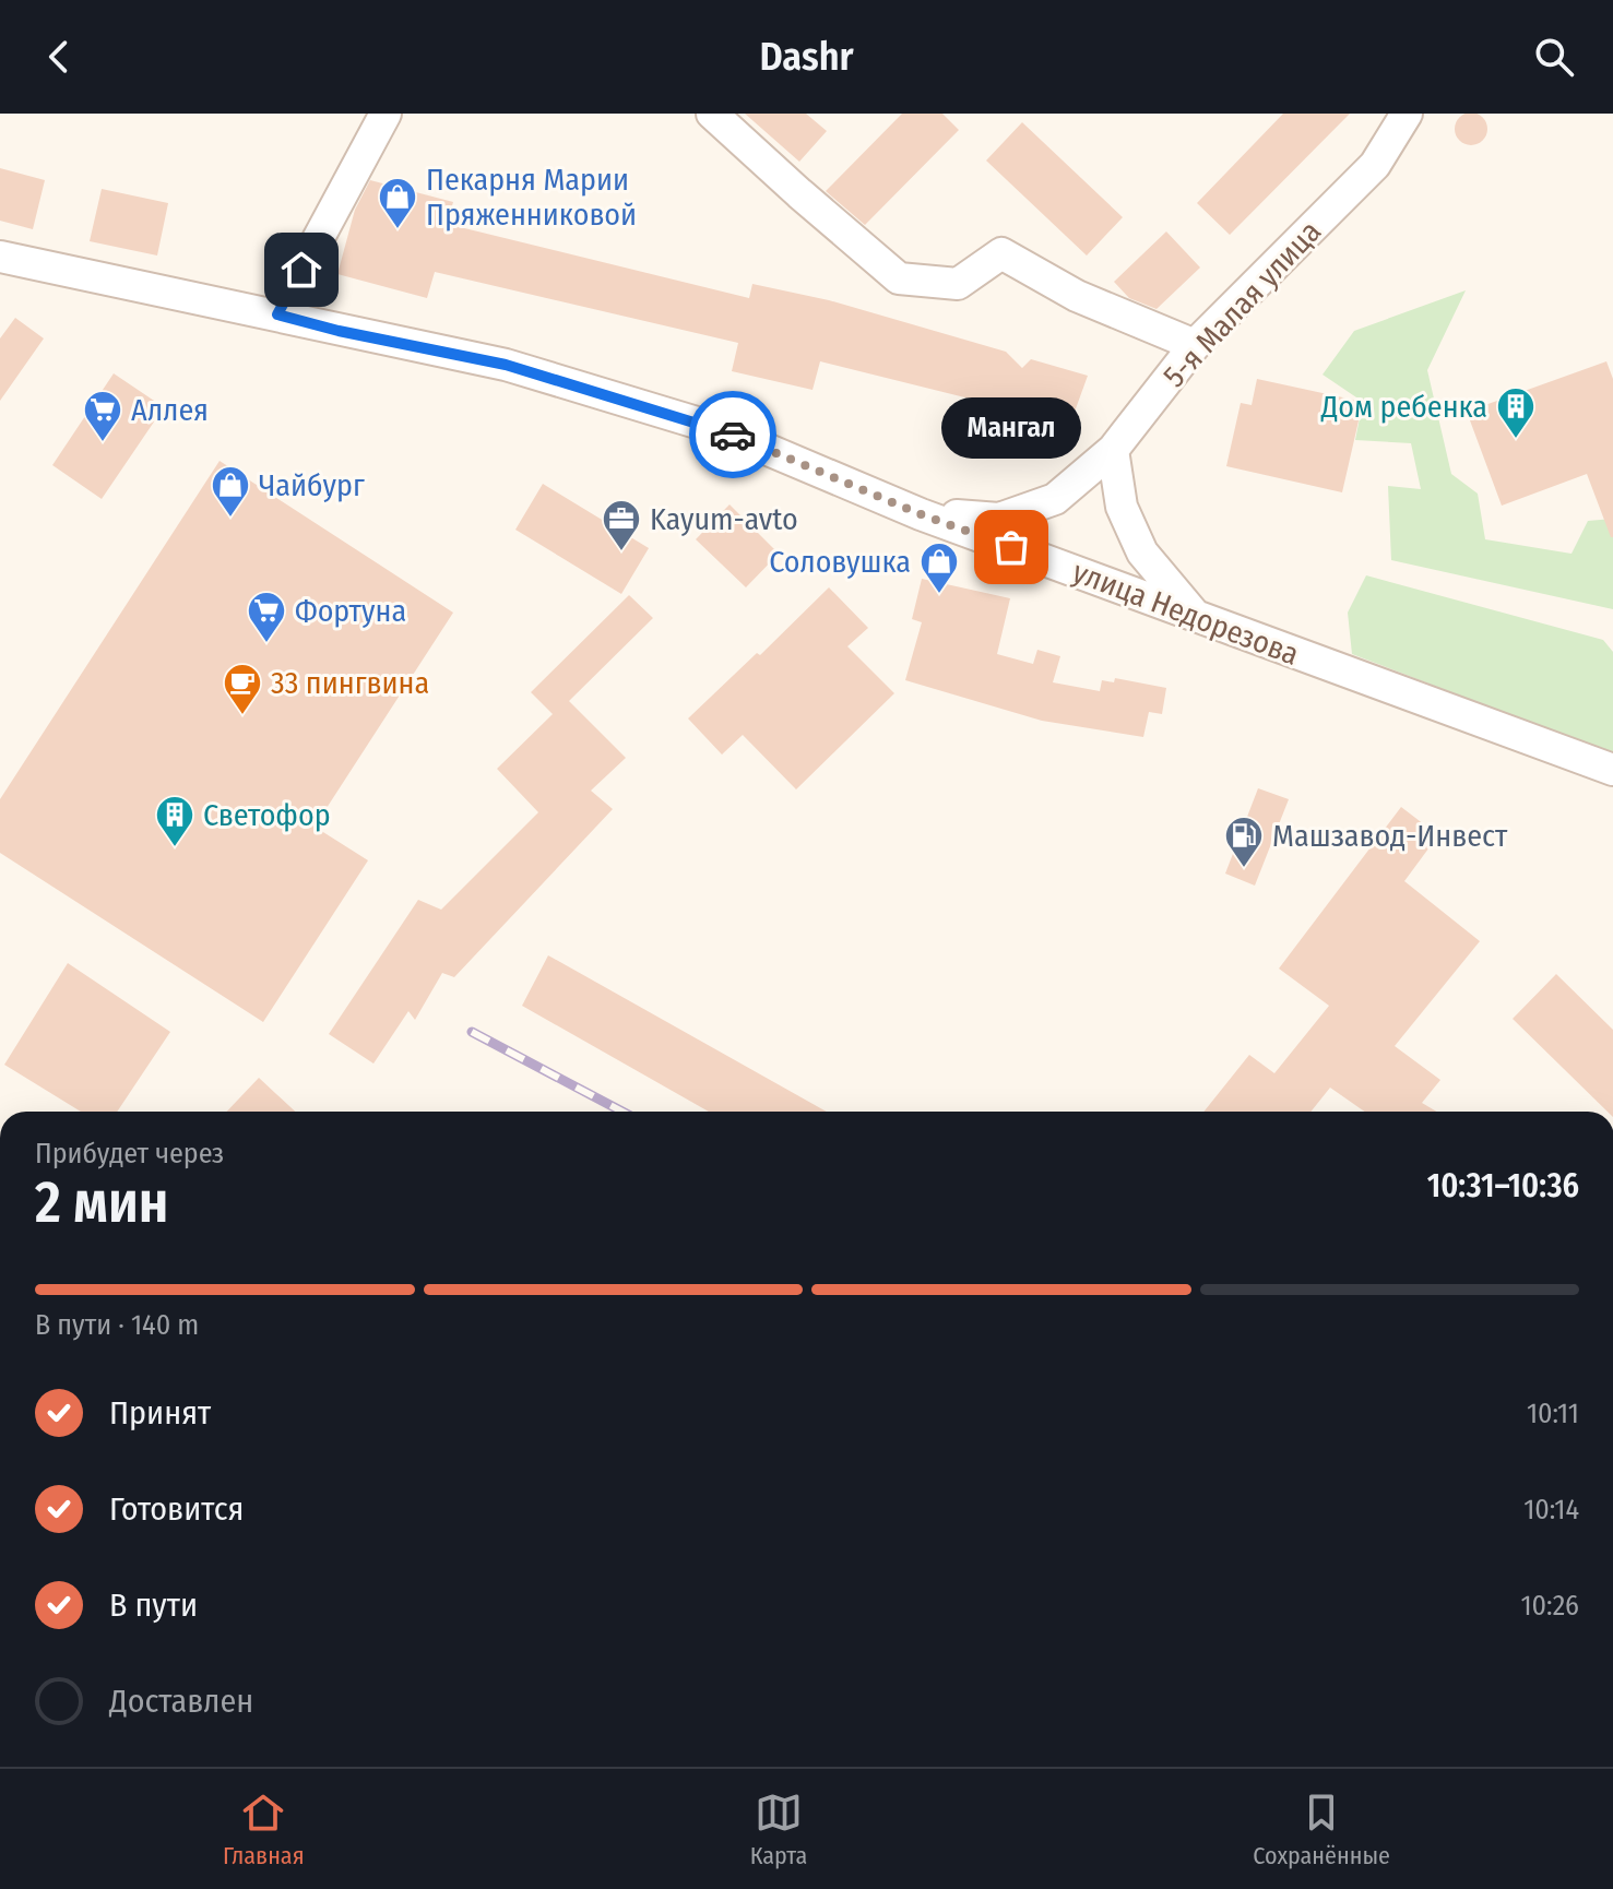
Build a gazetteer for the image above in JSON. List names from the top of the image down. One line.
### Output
{"streets":{"street":["5-я Малая улица","улица Недорезова"]},"crossings":[["5-я Малая улица","улица Недорезова"]],"places":{"shop":["Пекарня Марии Пряженниковой","Чайбург","Соловушка"],"building":["Дом ребенка","Светофор"],"supermarket":["Аллея","Фортуна"],"other":["Мангал"],"office":["Kayum-avto"],"cafe":["33 пингвина"],"fuel station":["Машзавод-Инвест"]},"page":{"header":"Dashr","bubble":"Мангал","heading":["2 мин","Прибудет через","10:31–10:36"],"bar":"В пути · 140 m","list":[["Принят","10:11"],["Готовится","10:14"],["В пути","10:26"],"Доставлен"],"tabs":["Главная","Карта","Сохранённые"]}}
